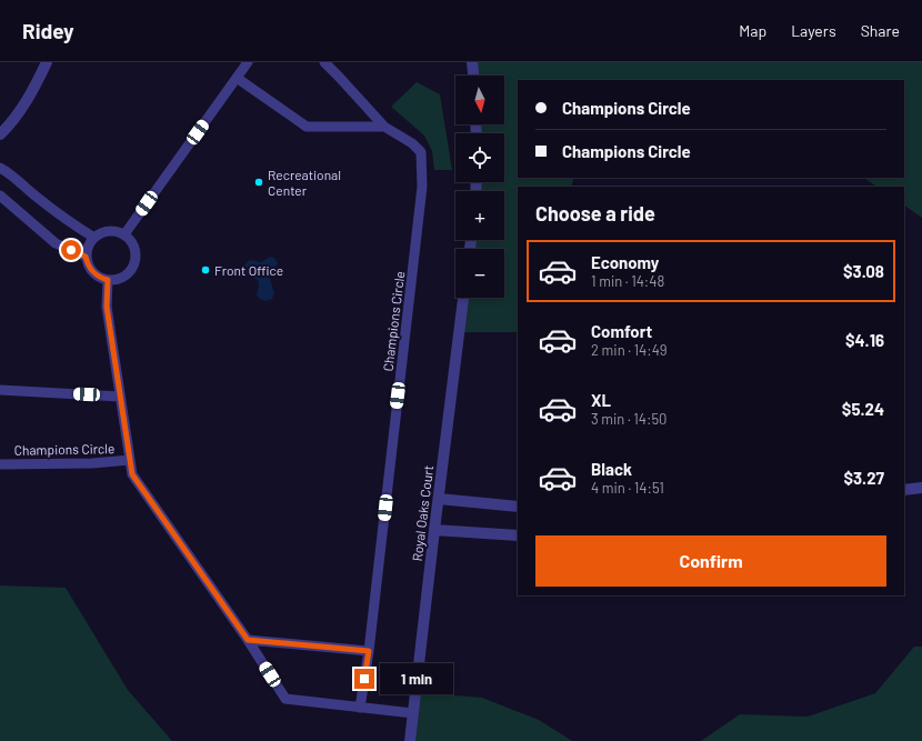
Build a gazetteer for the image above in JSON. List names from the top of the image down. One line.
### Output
{"streets":{"street":["Royal Oaks Court"],"lane":["Champions Circle"]},"crossings":[["Champions Circle","Royal Oaks Court"]],"places":["Recreational Center","Front Office"],"north":"bottom","page":{"header":"Ridey","nav":["Map","Layers","Share"],"map_buttons":["+","−"],"banner":["Champions Circle","Champions Circle"],"heading":"Choose a ride","list":[{"name":"Economy","note":"1 min · 14:48","value":"$3.08"},{"name":"Comfort","note":"2 min · 14:49","value":"$4.16"},{"name":"XL","note":"3 min · 14:50","value":"$5.24"},{"name":"Black","note":"4 min · 14:51","value":"$3.27"}],"buttons":"Confirm","bubble":"1 min"}}
